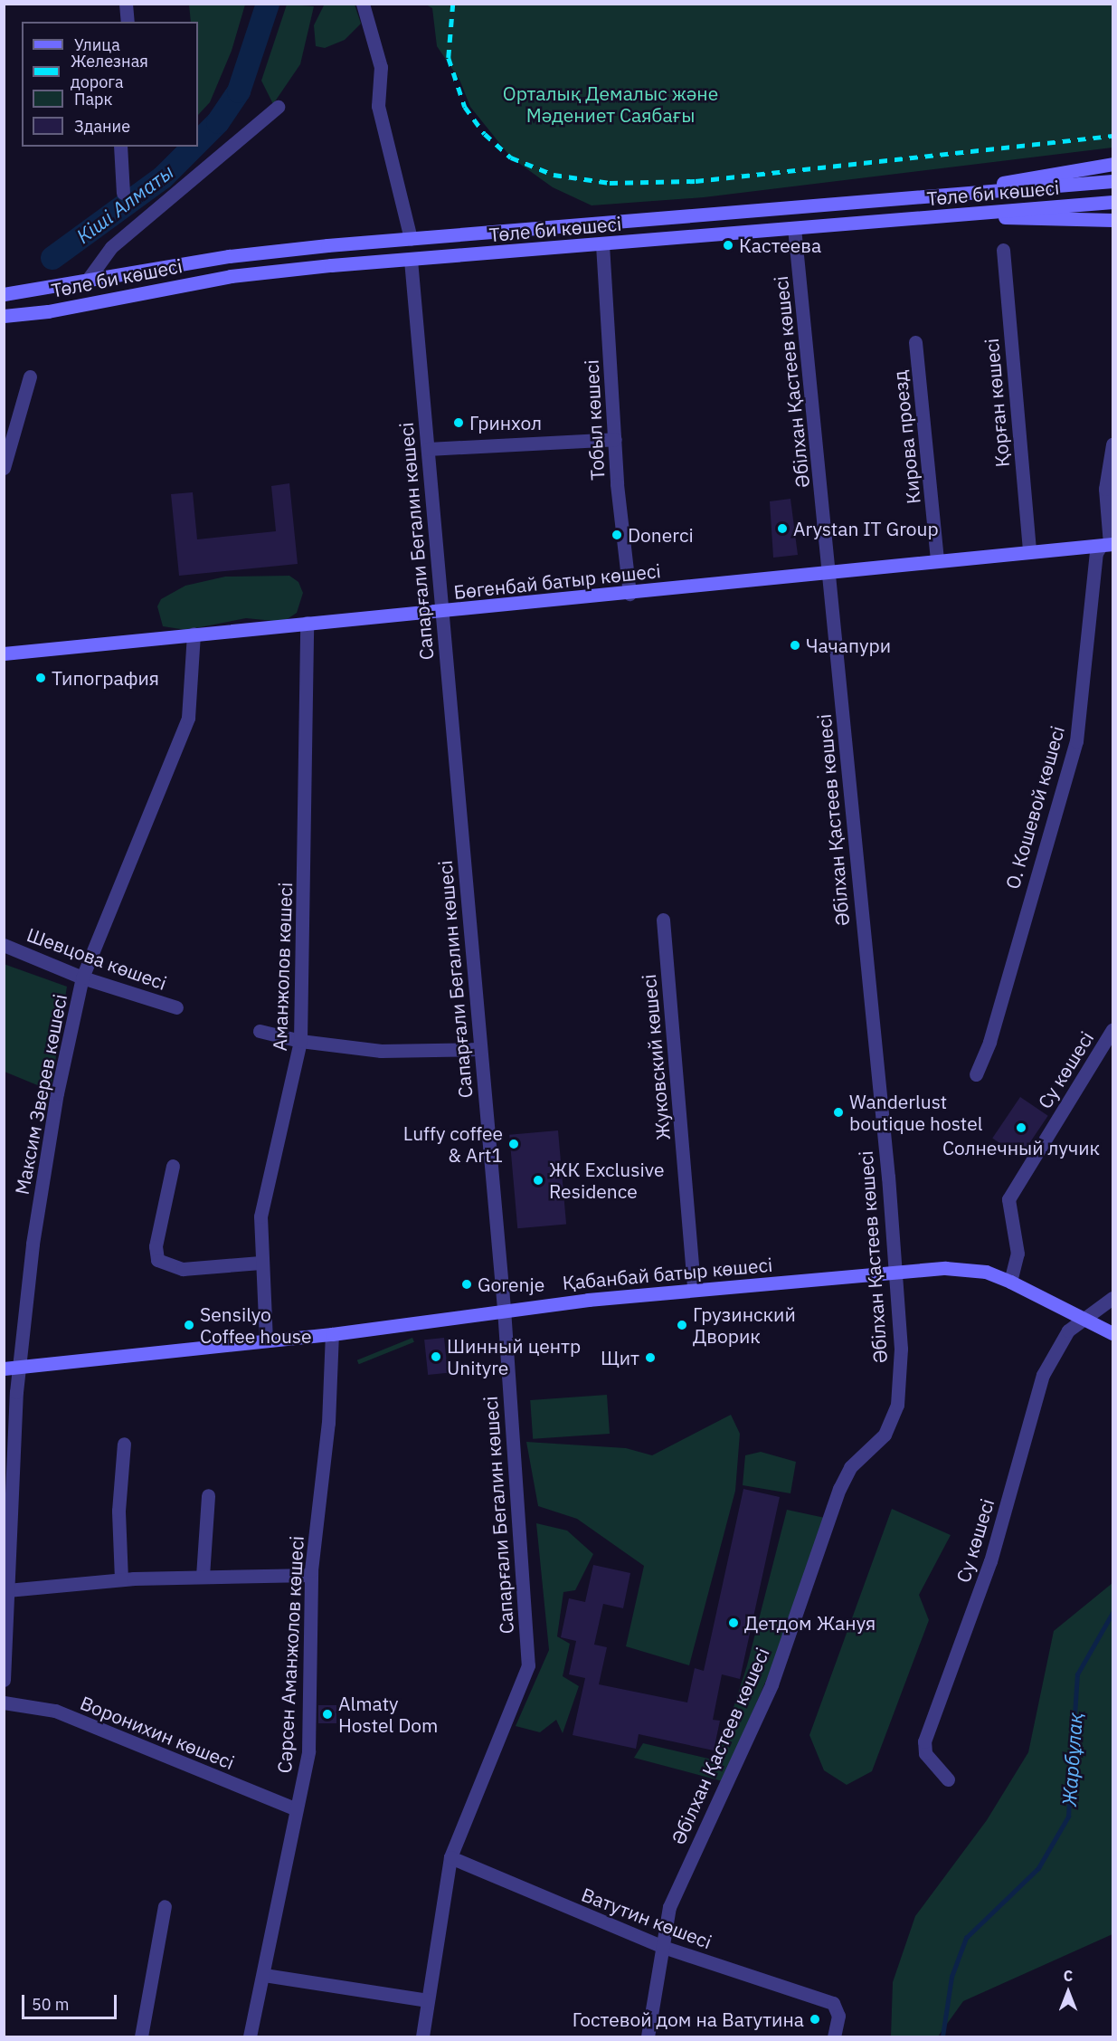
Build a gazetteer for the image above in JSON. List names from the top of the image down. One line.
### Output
{"streets":{"main road":["Төле би көшесі","Бөгенбай батыр көшесі","Қабанбай батыр көшесі"],"street":["Әбілхан Қастеев көшесі","Қорған көшесі","Тобыл көшесі","Кирова проезд","Сапарғали Бегалин көшесі","О. Кошевой көшесі","Шевцова көшесі","Аманжолов көшесі","Жуковский көшесі","Су көшесі","Максим Зверев көшесі","Сәрсен Аманжолов көшесі","Воронихин көшесі","Ватутин көшесі"]},"crossings":[["Төле би көшесі","Әбілхан Қастеев көшесі"],["Төле би көшесі","Тобыл көшесі"],["Төле би көшесі","Сапарғали Бегалин көшесі"],["Әбілхан Қастеев көшесі","Бөгенбай батыр көшесі"],["Әбілхан Қастеев көшесі","Қабанбай батыр көшесі"],["Әбілхан Қастеев көшесі","Ватутин көшесі"],["Қорған көшесі","Бөгенбай батыр көшесі"],["Тобыл көшесі","Бөгенбай батыр көшесі"],["Кирова проезд","Бөгенбай батыр көшесі"],["Сапарғали Бегалин көшесі","Бөгенбай батыр көшесі"],["Сапарғали Бегалин көшесі","Қабанбай батыр көшесі"],["Сапарғали Бегалин көшесі","Ватутин көшесі"],["Бөгенбай батыр көшесі","О. Кошевой көшесі"],["Бөгенбай батыр көшесі","Аманжолов көшесі"],["Бөгенбай батыр көшесі","Максим Зверев көшесі"],["Шевцова көшесі","Максим Зверев көшесі"],["Аманжолов көшесі","Қабанбай батыр көшесі"],["Жуковский көшесі","Қабанбай батыр көшесі"],["Су көшесі","Қабанбай батыр көшесі"],["Максим Зверев көшесі","Қабанбай батыр көшесі"],["Қабанбай батыр көшесі","Сәрсен Аманжолов көшесі"],["Сәрсен Аманжолов көшесі","Воронихин көшесі"]],"water":["Кіші Алматы","Жарбұлақ"],"parks":["Орталық Демалыс және Мәдениет Саябағы"],"places":["Кастеева","Гринхол","Arystan IT Group","Donerci","Чачапури","Типография","Wanderlust boutique hostel","Солнечный лучик","Luffy coffee & Art1","ЖК Exclusive Residence","Gorenje","Sensilyo Coffee house","Грузинский Дворик","Шинный центр Unityre","Щит","Детдом Жануя","Almaty Hostel Dom","Гостевой дом на Ватутина"],"legend":["Улица","Железная дорога","Парк","Здание"],"scale_bar":"50 m","north":"top"}
